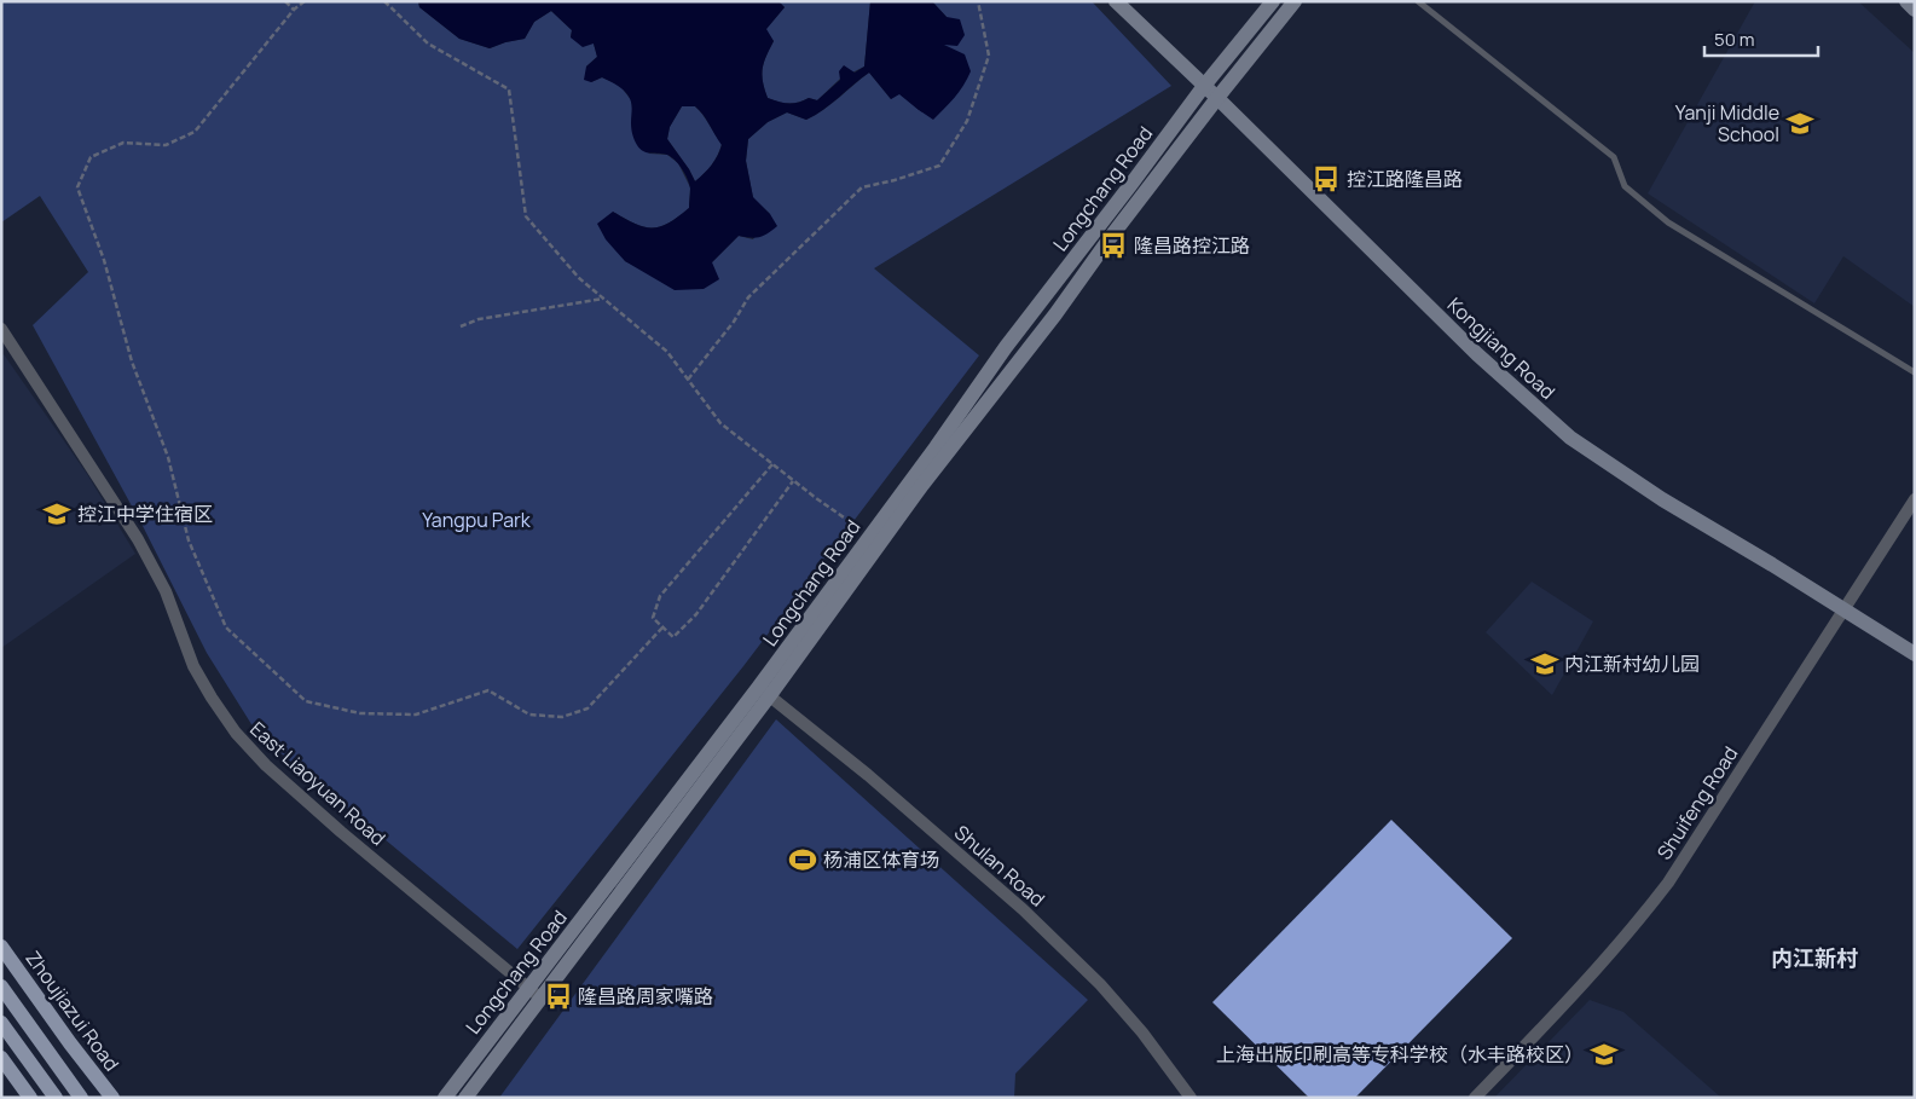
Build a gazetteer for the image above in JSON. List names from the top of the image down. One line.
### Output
{"streets":{"main road":["Longchang Road","Kongjiang Road","Zhoujiazui Road"],"street":["East Liaoyuan Road","Shuifeng Road","Shulan Road"]},"crossings":[["Longchang Road","Kongjiang Road"],["Longchang Road","East Liaoyuan Road"],["Longchang Road","Shulan Road"],["Kongjiang Road","Shuifeng Road"]],"districts":["内江新村"],"parks":["Yangpu Park"],"places":{"school or university":["Yanji Middle School","控江中学住宿区","内江新村幼儿园","上海出版印刷高等专科学校（水丰路校区）"],"bus stop":["控江路隆昌路","隆昌路控江路","隆昌路周家嘴路"],"sports":["杨浦区体育场"]},"scale_bar":"50 m"}
